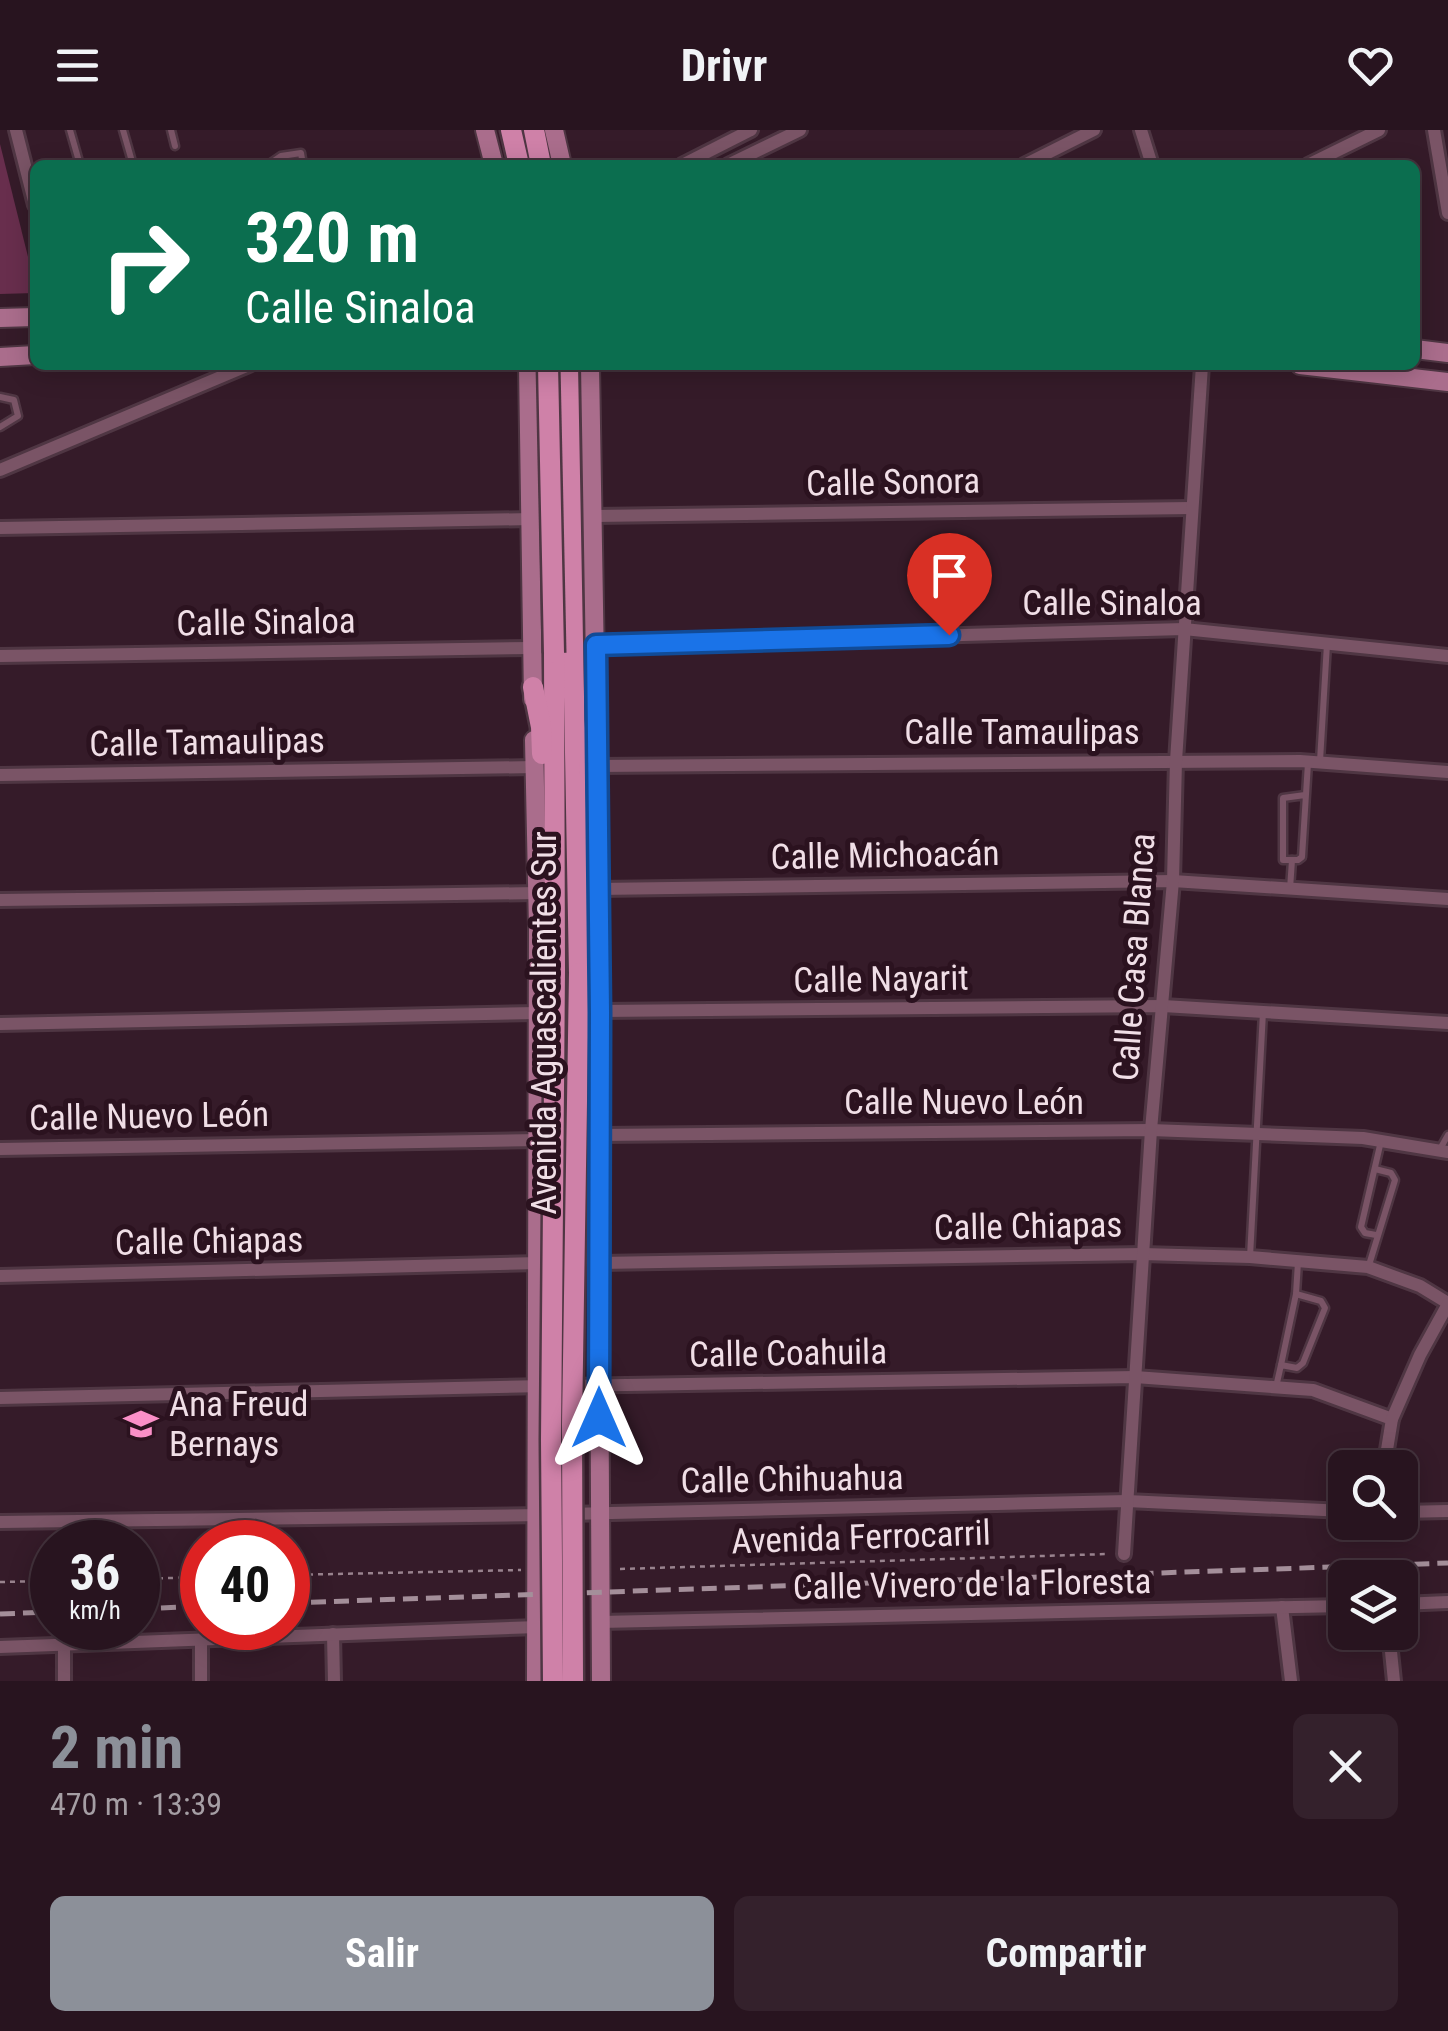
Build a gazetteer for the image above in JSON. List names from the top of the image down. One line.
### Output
{"streets":{"main road":["Avenida Aguascalientes Sur"],"street":["Calle Sonora","Calle Sinaloa","Calle Tamaulipas","Calle Michoacán","Calle Casa Blanca","Calle Nayarit","Calle Nuevo León","Calle Chiapas","Calle Coahuila","Calle Chihuahua","Calle Vivero de la Floresta"],"path":["Avenida Ferrocarril"]},"crossings":[["Calle Sonora","Calle Casa Blanca"],["Calle Sonora","Avenida Aguascalientes Sur"],["Calle Sinaloa","Calle Casa Blanca"],["Calle Sinaloa","Avenida Aguascalientes Sur"],["Calle Tamaulipas","Calle Casa Blanca"],["Calle Tamaulipas","Avenida Aguascalientes Sur"],["Calle Michoacán","Calle Casa Blanca"],["Calle Michoacán","Avenida Aguascalientes Sur"],["Calle Casa Blanca","Calle Nayarit"],["Calle Casa Blanca","Calle Nuevo León"],["Calle Casa Blanca","Calle Chiapas"],["Calle Casa Blanca","Calle Coahuila"],["Calle Casa Blanca","Calle Chihuahua"],["Calle Casa Blanca","Avenida Ferrocarril"],["Calle Nayarit","Avenida Aguascalientes Sur"],["Avenida Aguascalientes Sur","Calle Nuevo León"],["Avenida Aguascalientes Sur","Calle Chiapas"],["Avenida Aguascalientes Sur","Calle Coahuila"],["Avenida Aguascalientes Sur","Calle Chihuahua"],["Avenida Aguascalientes Sur","Avenida Ferrocarril"],["Avenida Aguascalientes Sur","Calle Vivero de la Floresta"]],"places":{"school or university":["Ana Freud Bernays"]},"page":{"header":"Drivr","turn":["320 m","Calle Sinaloa"],"speed":"36 km/h","limit":"40","heading":["2 min","470 m · 13:39"],"buttons":["Salir","Compartir"]}}
